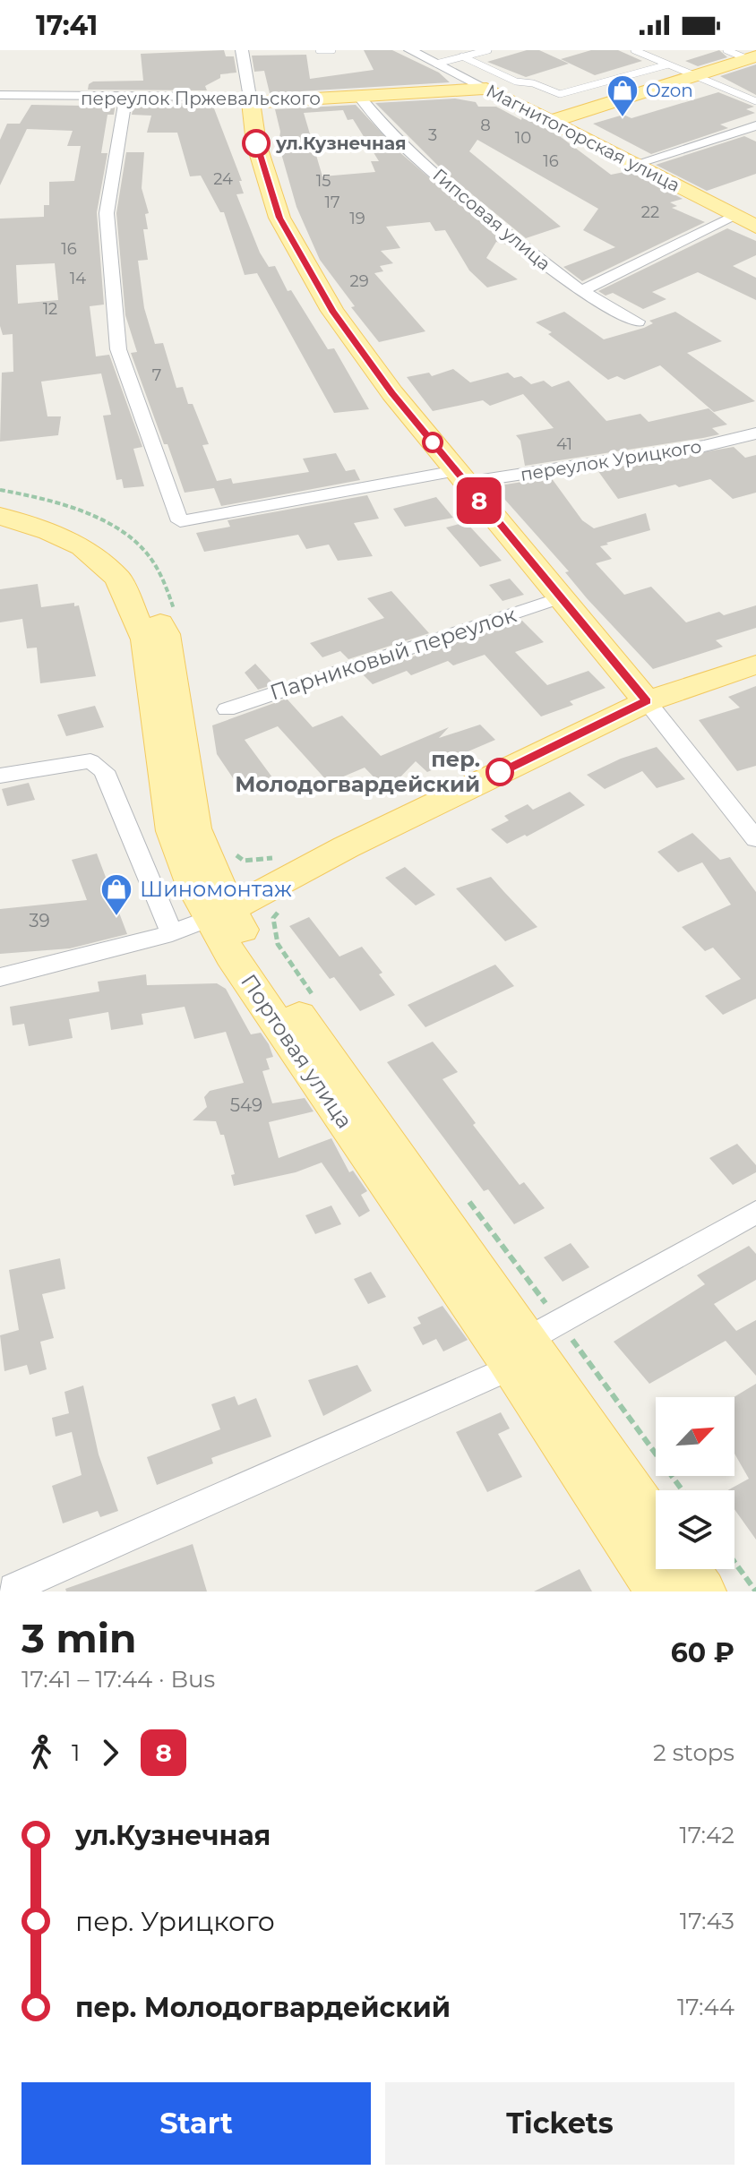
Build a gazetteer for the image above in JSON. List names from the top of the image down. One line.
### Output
{"streets":{"main road":["переулок Пржевальского","Магнитогорская улица","Портовая улица"],"street":["Гипсовая улица","переулок Урицкого","Парниковый переулок"]},"crossings":[["переулок Пржевальского","Магнитогорская улица"],["переулок Пржевальского","Гипсовая улица"],["переулок Пржевальского","переулок Урицкого"]],"places":{"shop":["Ozon","Шиномонтаж"],"other":["ул.Кузнечная","пер. Молодогвардейский"]},"lines":["bus line 8"],"house_numbers":["8","3","10","16","24","15","17","22","19","16","14","29","12","7","41","39","549"],"north":"top right","page":{"status":"17:41","on_map":"8","heading":["3 min","17:41 – 17:44 · Bus","60 ₽"],"legs":["1","8","2 stops"],"list":[{"name":"ул.Кузнечная","value":"17:42"},{"name":"пер. Урицкого","value":"17:43"},{"name":"пер. Молодогвардейский","value":"17:44"}],"buttons":["Start","Tickets"]}}
